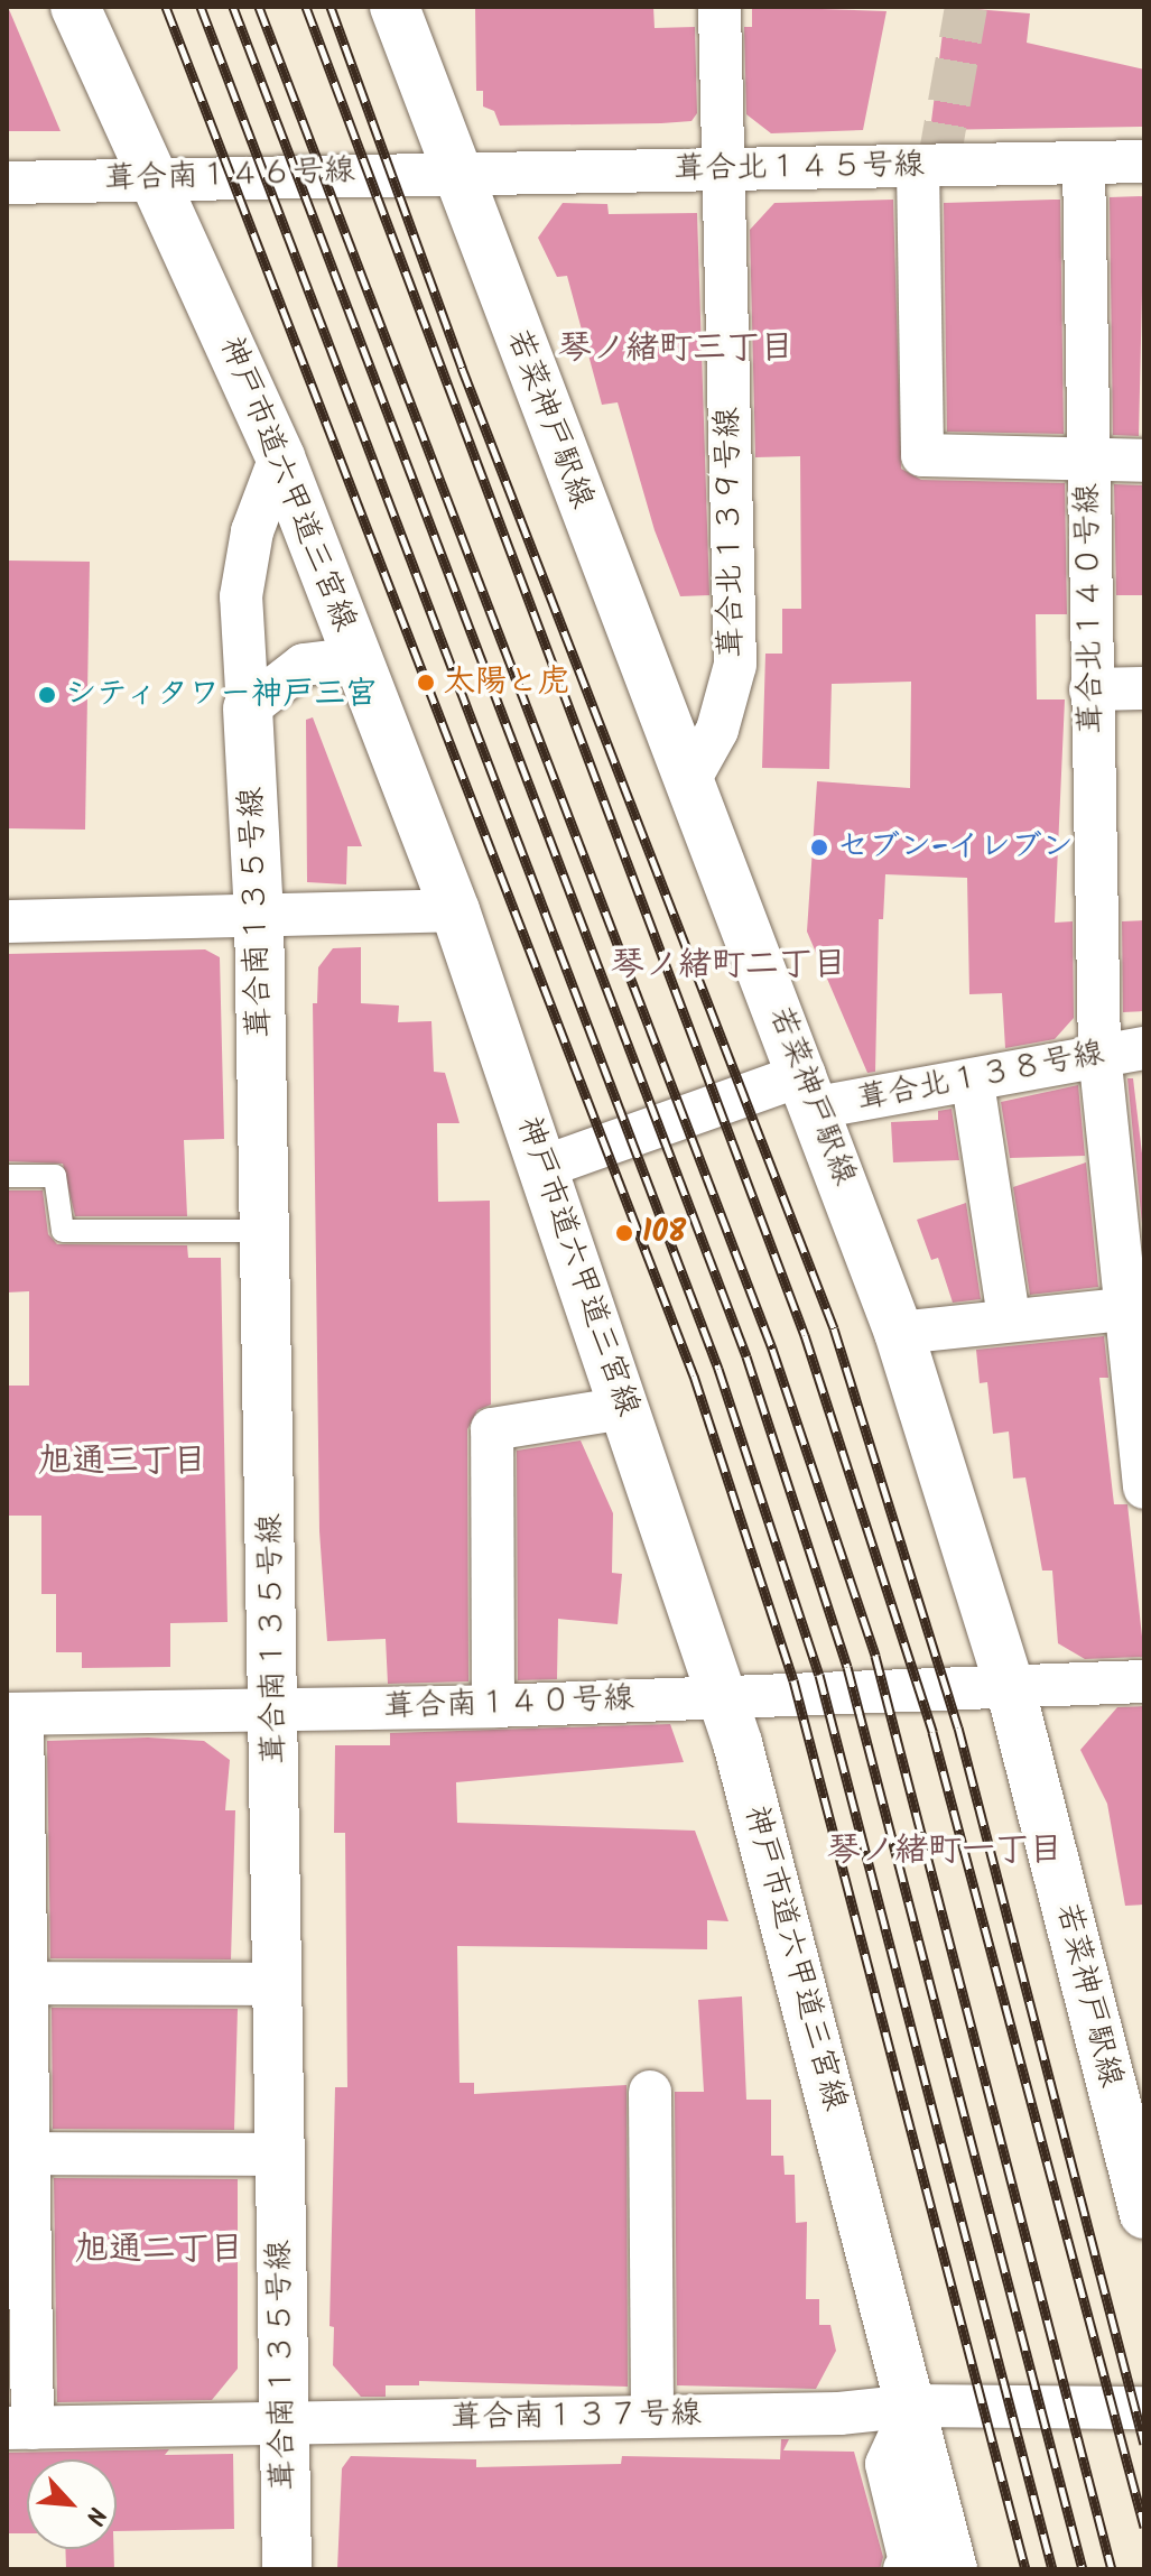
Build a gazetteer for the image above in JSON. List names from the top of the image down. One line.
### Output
{"streets":{"street":["葺合北１４５号線","葺合南１４６号線","若菜神戸駅線","神戸市道六甲道三宮線","葺合北１３９号線","葺合北１４０号線","葺合南１３５号線","葺合北１３８号線","葺合南１４０号線","葺合南１３７号線"]},"crossings":[["葺合北１４５号線","葺合南１４６号線"],["葺合北１４５号線","若菜神戸駅線"],["葺合北１４５号線","葺合北１３９号線"],["葺合北１４５号線","葺合北１４０号線"],["葺合南１４６号線","若菜神戸駅線"],["葺合南１４６号線","神戸市道六甲道三宮線"],["若菜神戸駅線","葺合北１３９号線"],["若菜神戸駅線","葺合北１３８号線"],["若菜神戸駅線","葺合南１４０号線"],["神戸市道六甲道三宮線","葺合南１３５号線"],["神戸市道六甲道三宮線","葺合北１３８号線"],["神戸市道六甲道三宮線","葺合南１４０号線"],["神戸市道六甲道三宮線","葺合南１３７号線"],["葺合北１４０号線","葺合北１３８号線"],["葺合南１３５号線","葺合南１４０号線"],["葺合南１３５号線","葺合南１３７号線"]],"districts":["琴ノ緒町三丁目","琴ノ緒町二丁目","旭通三丁目","琴ノ緒町一丁目","旭通二丁目"],"places":["太陽と虎","シティタワー神戸三宮","セブン-イレブン","108"],"north":"bottom right"}
